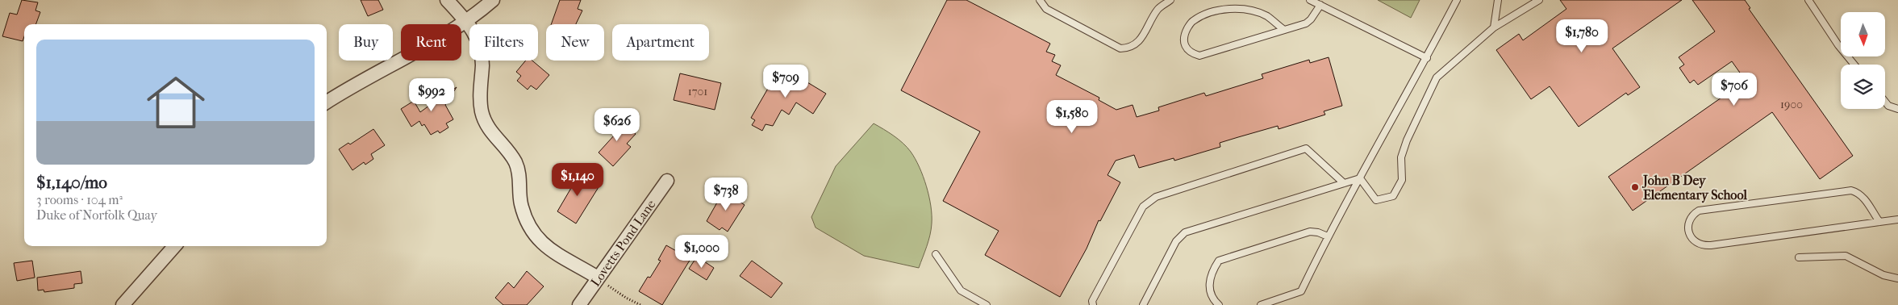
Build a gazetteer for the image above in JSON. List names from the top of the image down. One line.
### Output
{"streets":{"street":["Lovetts Pond Lane"]},"places":["John B Dey Elementary School"],"house_numbers":["1701","1900"],"north":"bottom","page":{"price":["$1,780","$709","$706","$992","$1,580","$626","$1,140","$738","$1,000"],"chip":["Buy","Rent","Filters","New","Apartment"],"list":[{"name":"$1,140/mo","note":"3 rooms · 104 m² · Duke of Norfolk Quay"}]}}
